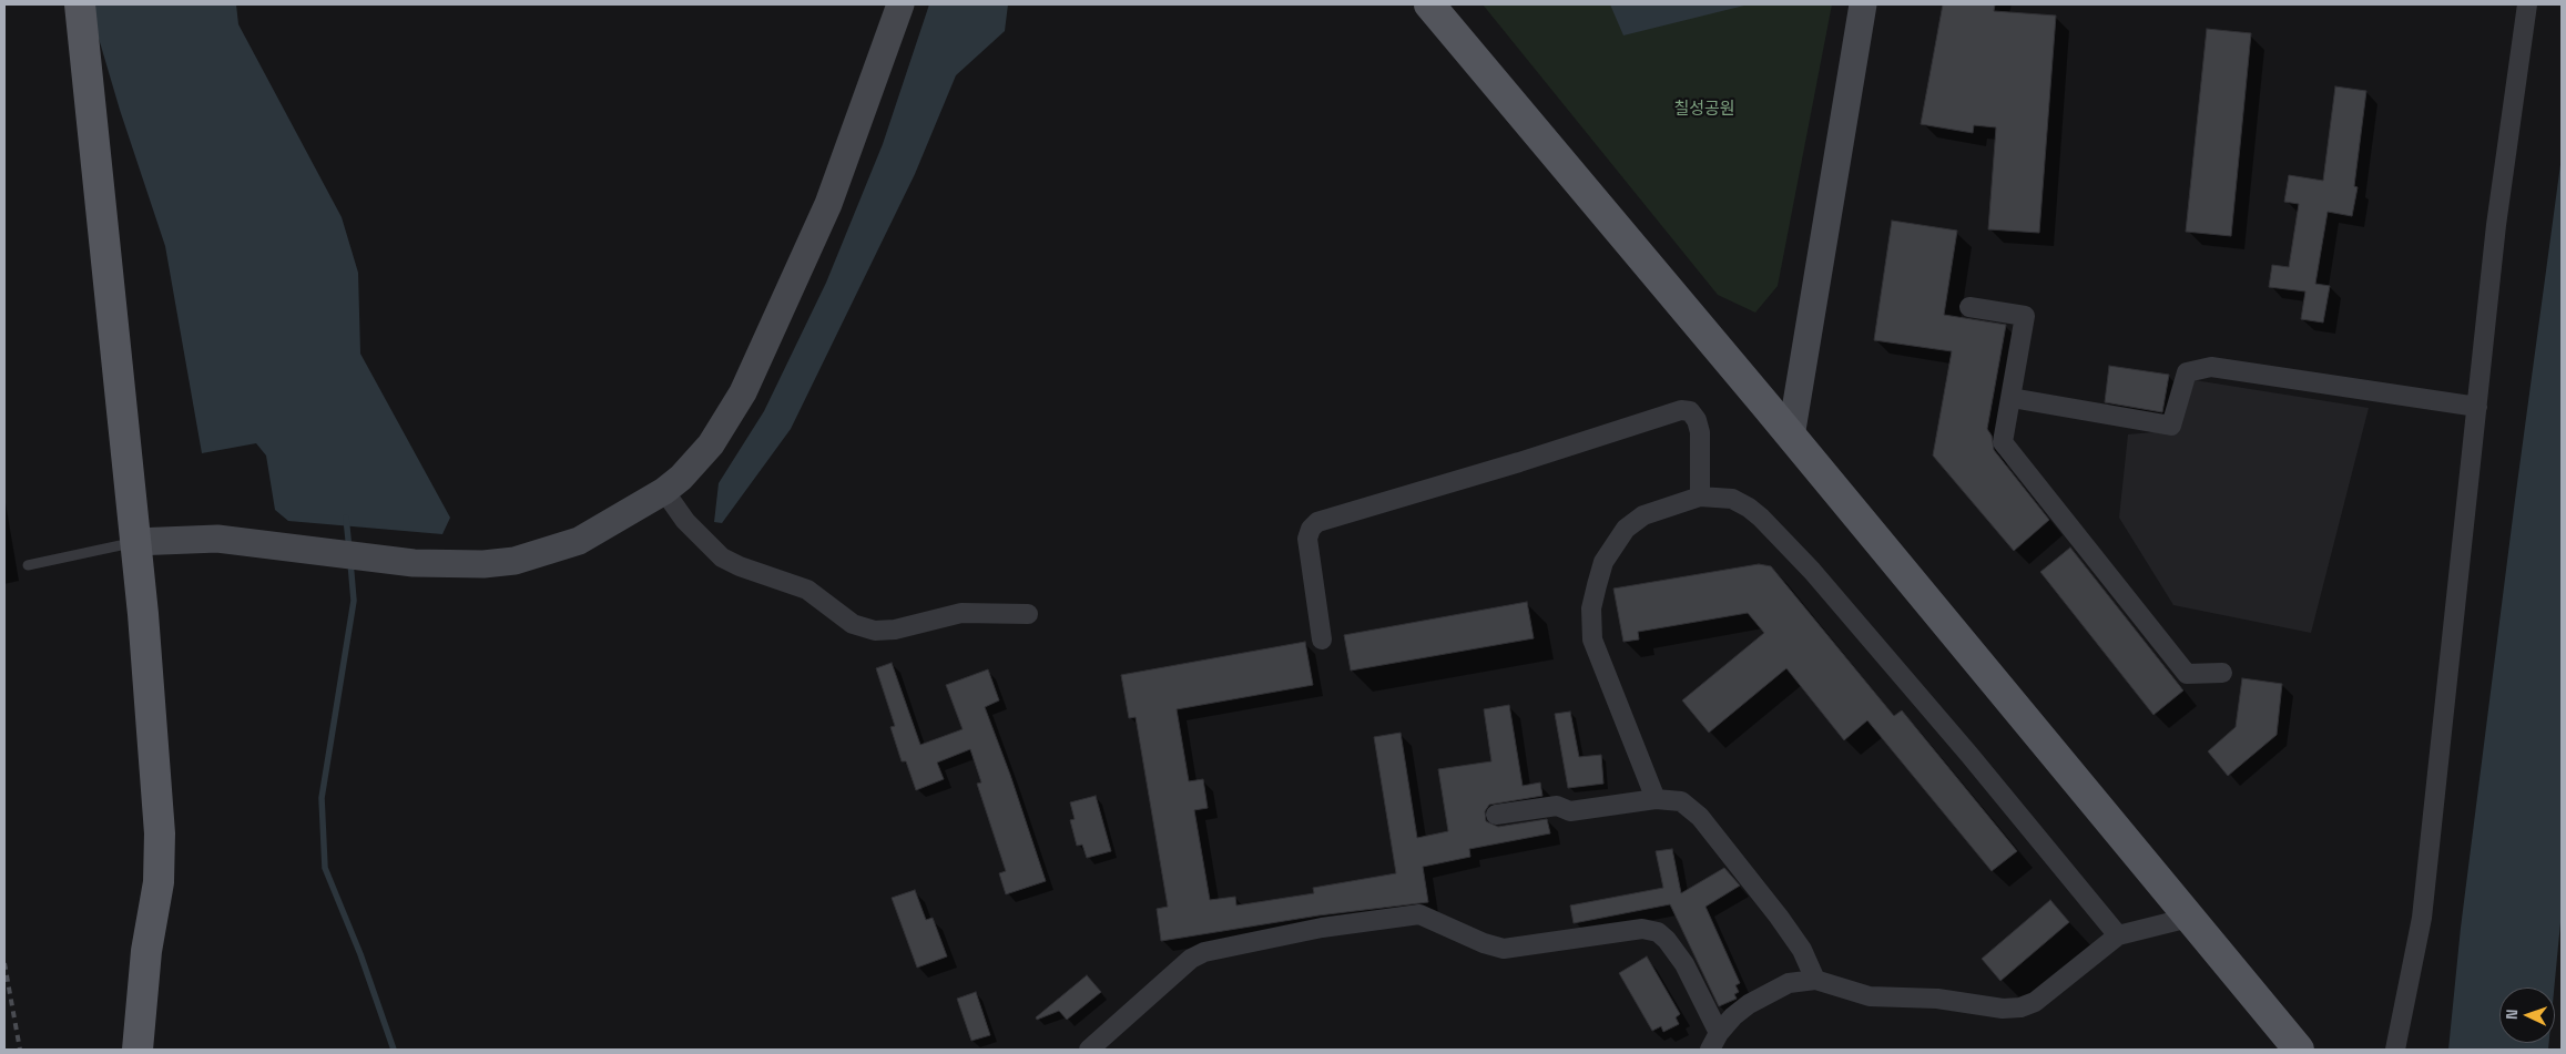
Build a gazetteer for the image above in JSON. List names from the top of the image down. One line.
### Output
{"parks":["칠성공원"],"north":"left"}
